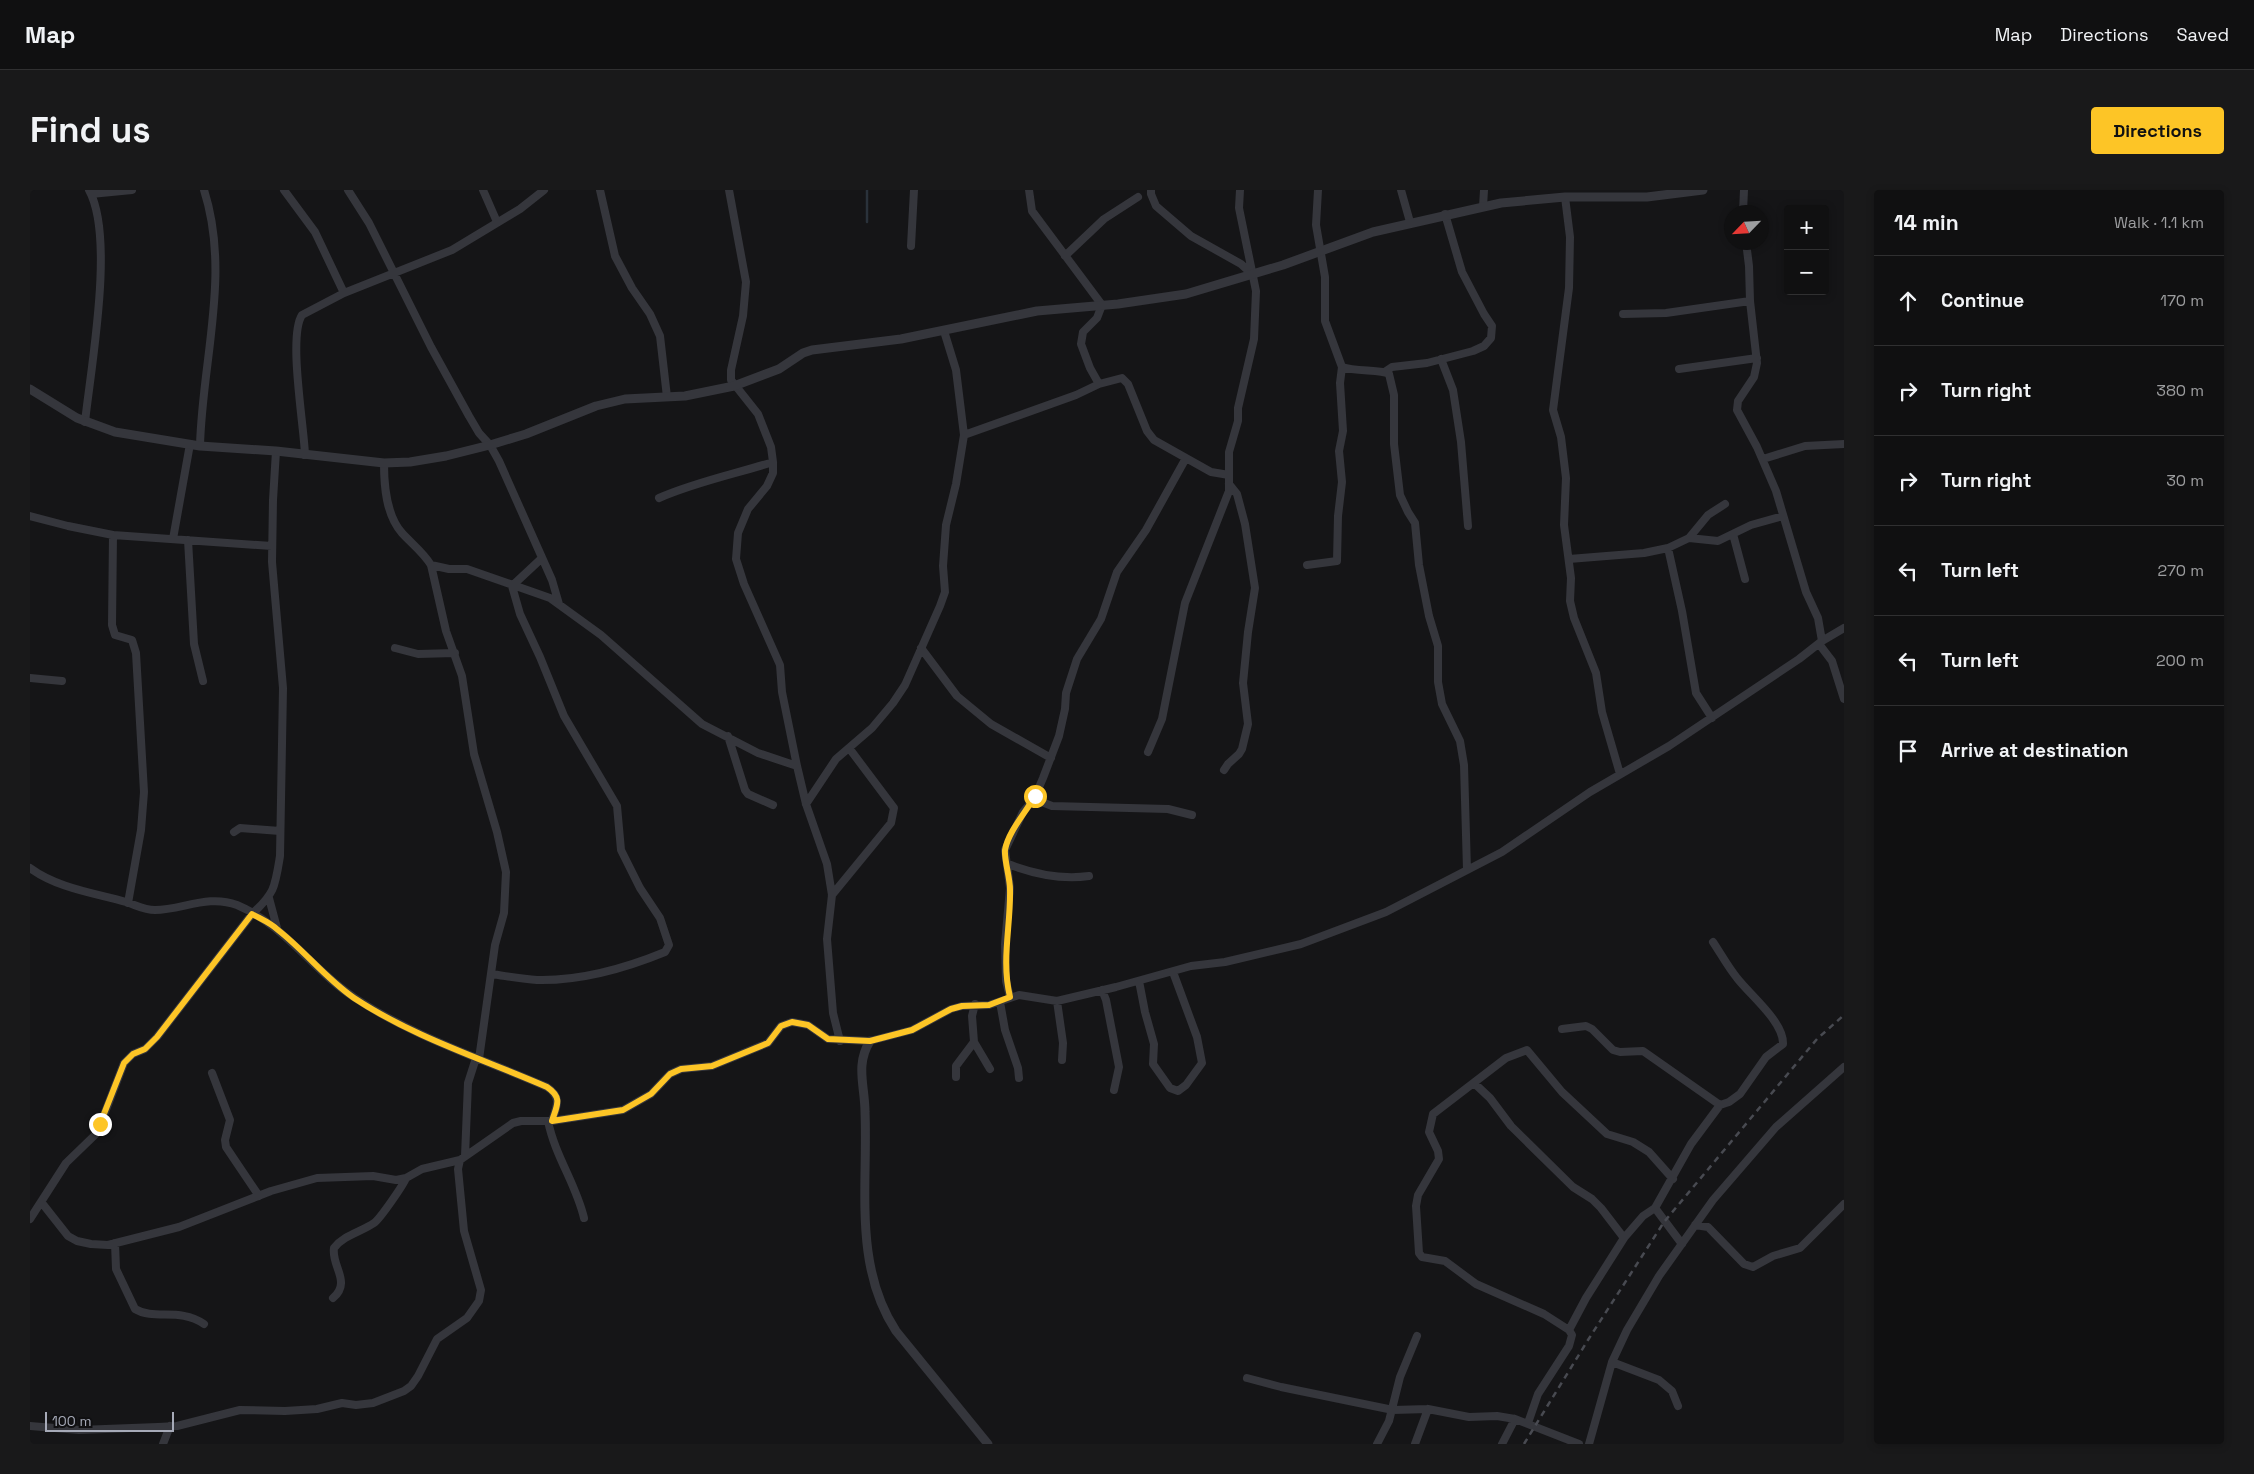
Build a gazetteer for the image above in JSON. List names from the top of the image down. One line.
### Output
{"scale_bar":"100 m","north":"bottom left","page":{"header":"Map","nav":["Map","Directions","Saved"],"buttons":"Directions","title":"Find us","heading":["14 min","Walk · 1.1 km"],"map_buttons":["+","−"],"list":[["Continue","170 m"],["Turn right","380 m"],["Turn right","30 m"],["Turn left","270 m"],["Turn left","200 m"],"Arrive at destination"],"scale":"100 m"}}
